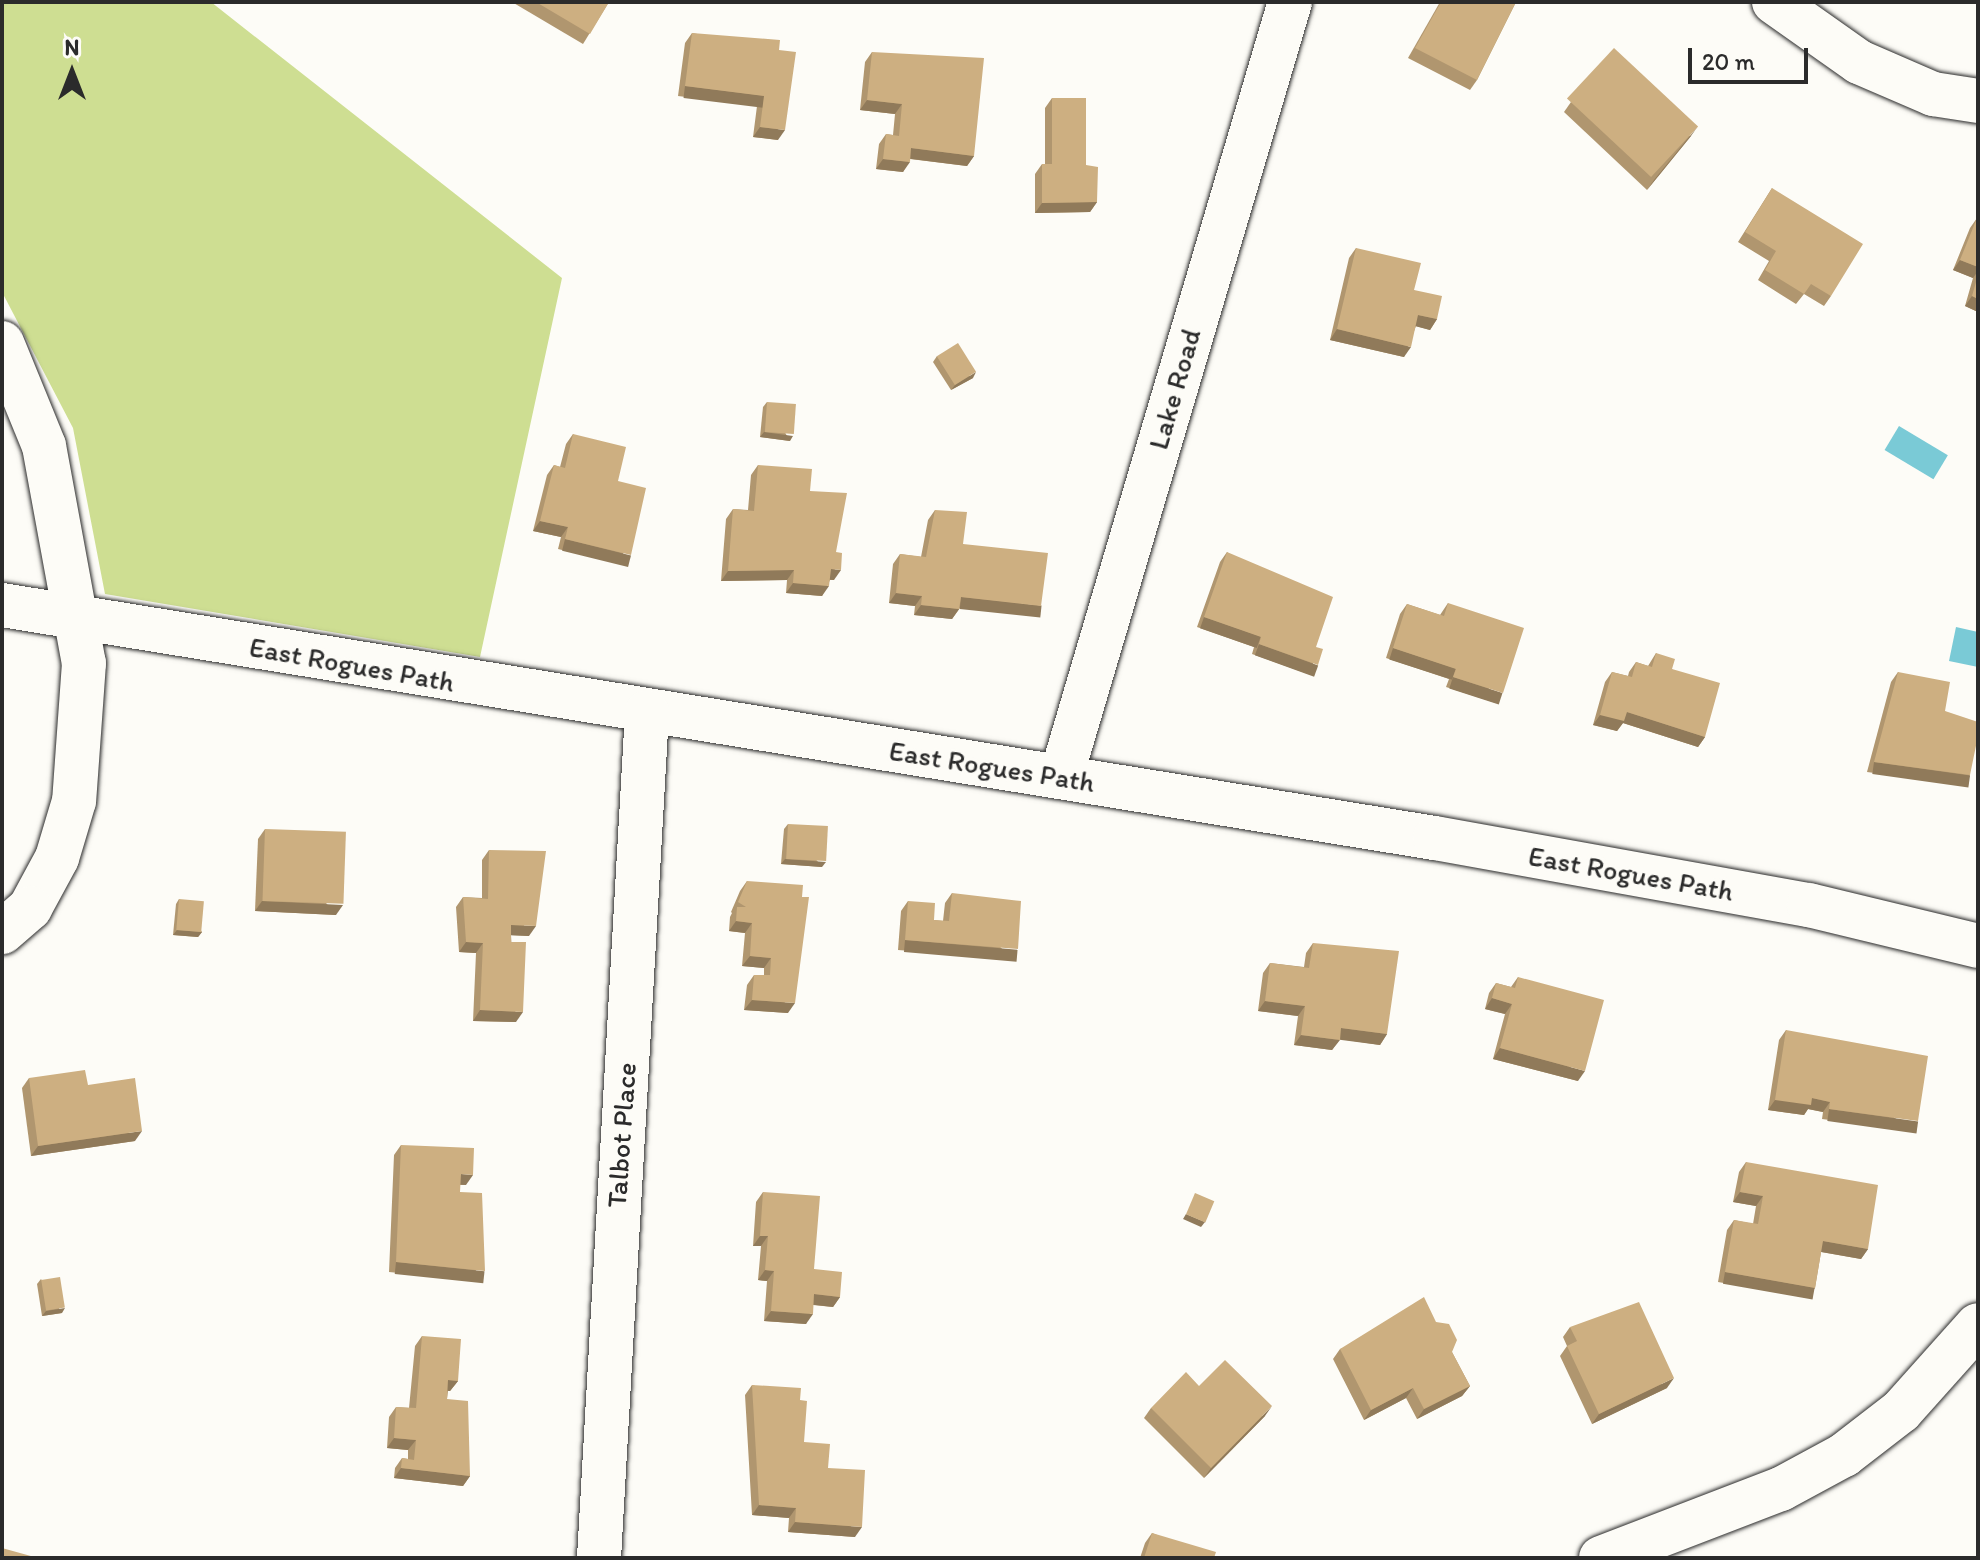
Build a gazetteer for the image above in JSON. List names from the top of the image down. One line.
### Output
{"streets":{"street":["Lake Road","East Rogues Path","Talbot Place"]},"crossings":[["Lake Road","East Rogues Path"],["East Rogues Path","Talbot Place"]],"scale_bar":"20 m","north":"top"}
